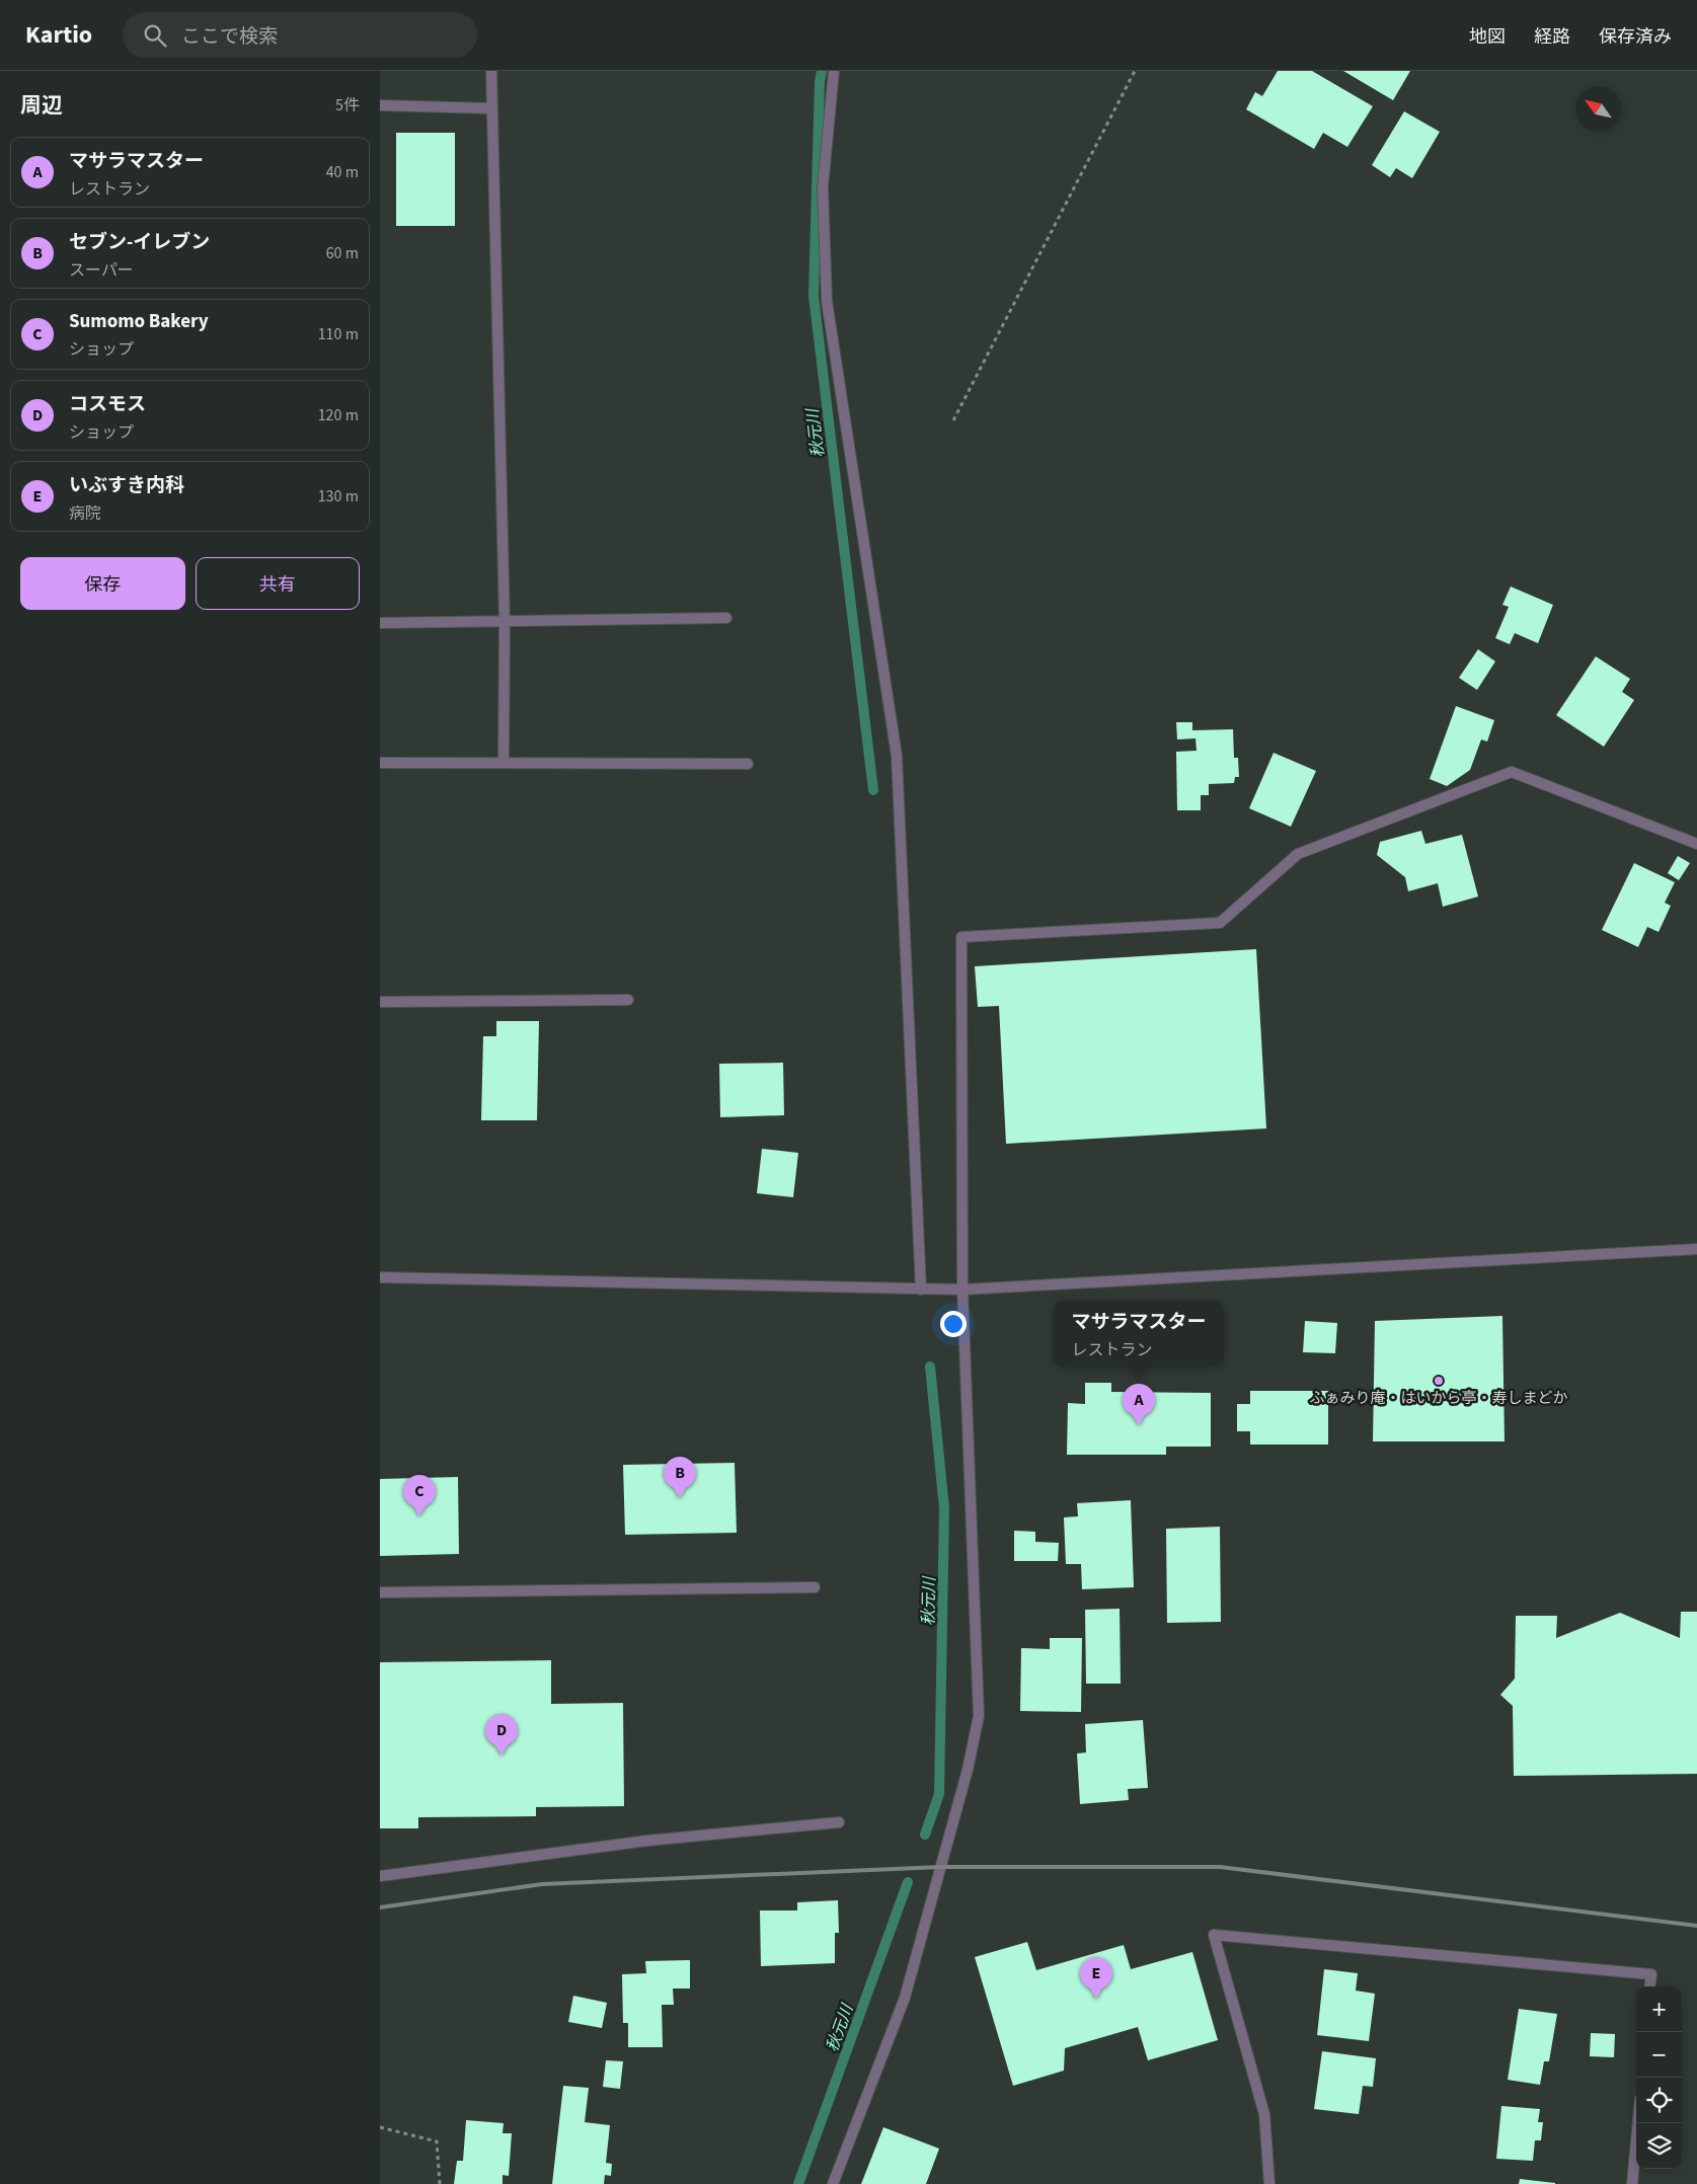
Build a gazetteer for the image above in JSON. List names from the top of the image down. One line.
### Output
{"water":["秋元川"],"places":["ふぁみり庵・はいから亭・寿しまどか"],"north":"top left","page":{"header":"Kartio","search":"ここで検索","nav":["地図","経路","保存済み"],"heading":["周辺","5件"],"list":[{"mark":"A","name":"マサラマスター","note":"レストラン","value":"40 m"},{"mark":"B","name":"セブン-イレブン","note":"スーパー","value":"60 m"},{"mark":"C","name":"Sumomo Bakery","note":"ショップ","value":"110 m"},{"mark":"D","name":"コスモス","note":"ショップ","value":"120 m"},{"mark":"E","name":"いぶすき内科","note":"病院","value":"130 m"}],"buttons":["保存","共有"],"popup":["マサラマスター","レストラン"],"pins":["A","B","C","D","E"],"map_buttons":["+","−"]}}
